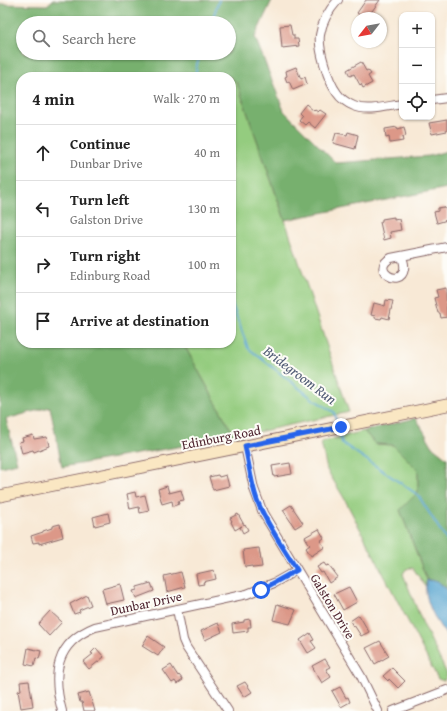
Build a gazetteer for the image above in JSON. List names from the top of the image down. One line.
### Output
{"streets":{"main road":["Edinburg Road"],"street":["Dunbar Drive","Galston Drive"]},"crossings":[["Edinburg Road","Galston Drive"],["Dunbar Drive","Galston Drive"]],"water":["Bridegroom Run"],"north":"bottom left","page":{"map_buttons":["+","−"],"search":"Search here","heading":["4 min","Walk · 270 m"],"list":[["Continue","Dunbar Drive","40 m"],["Turn left","Galston Drive","130 m"],["Turn right","Edinburg Road","100 m"],"Arrive at destination"]}}
